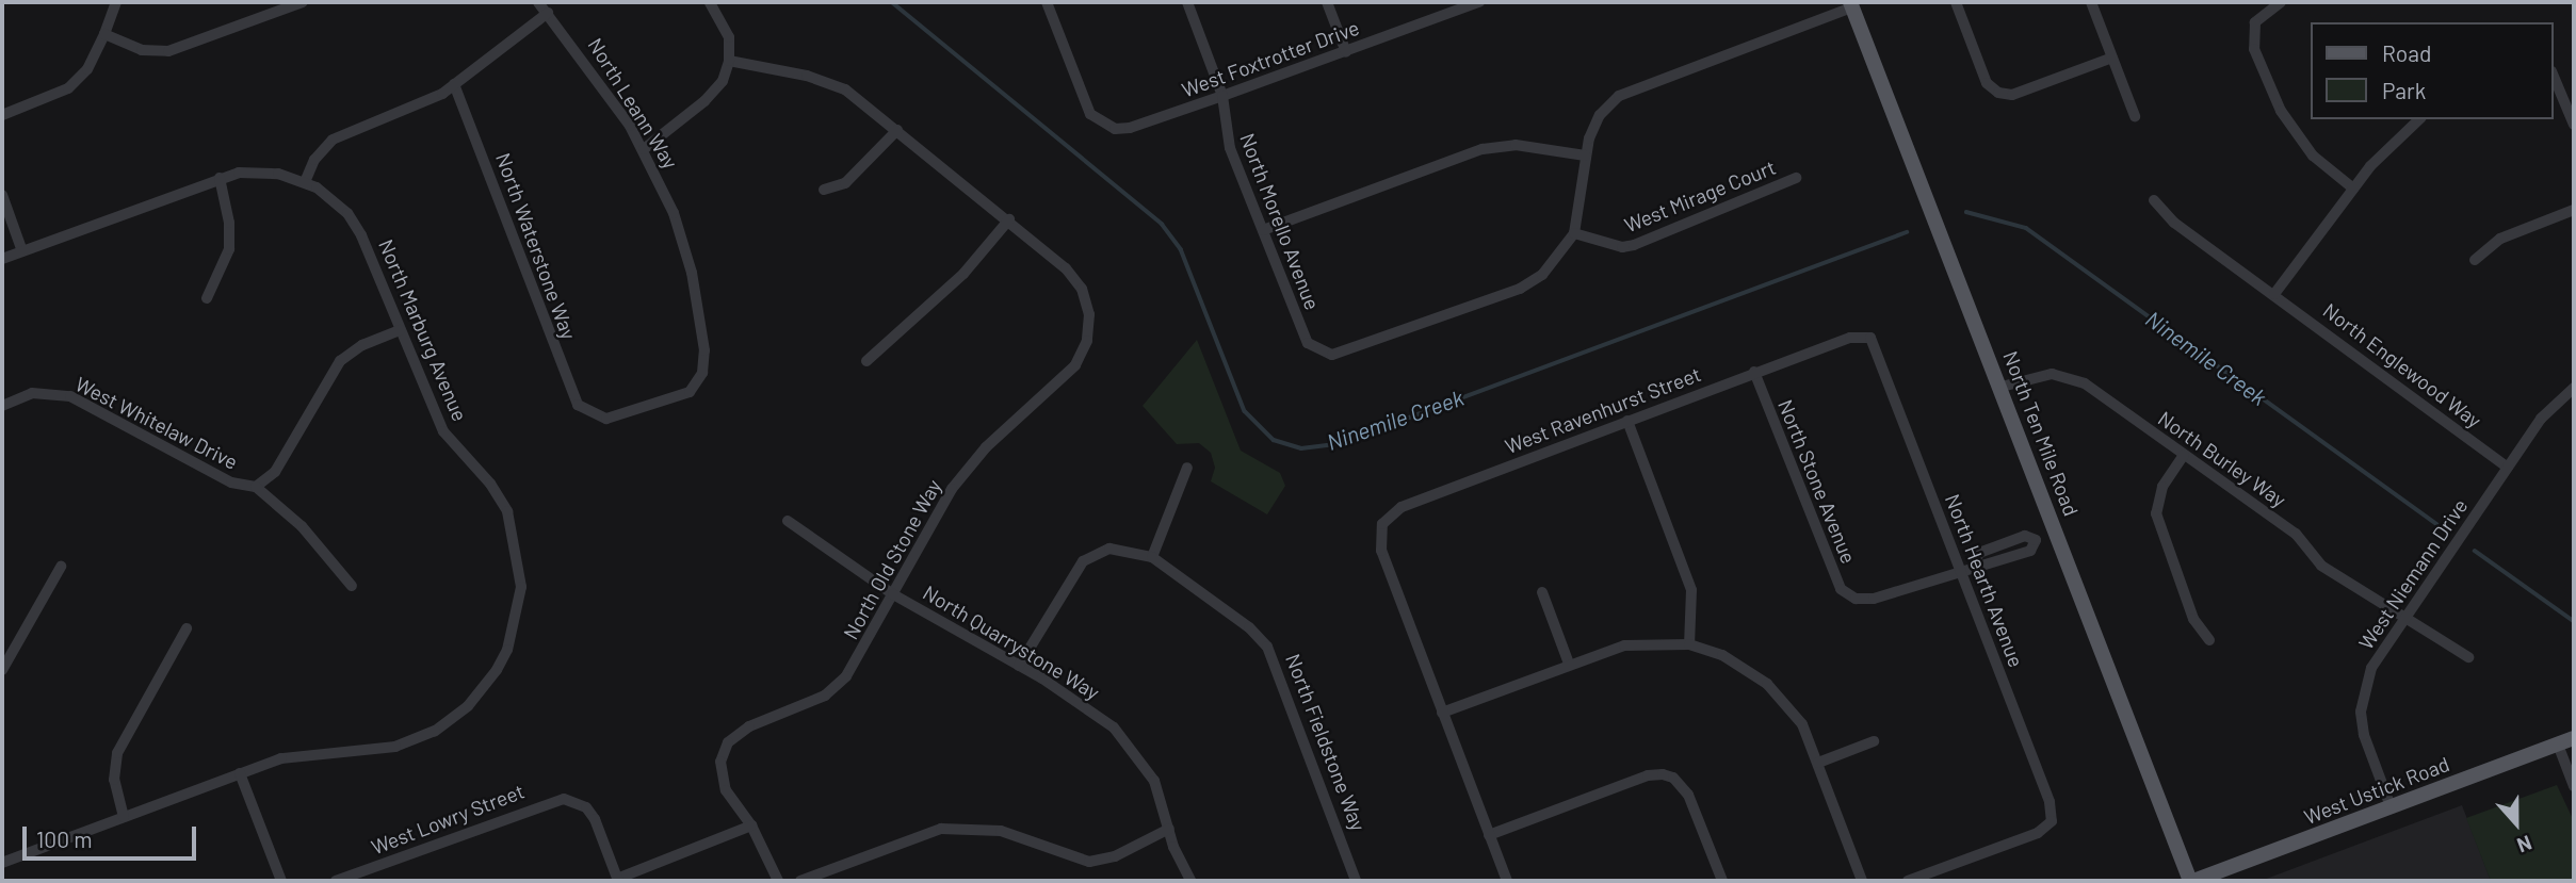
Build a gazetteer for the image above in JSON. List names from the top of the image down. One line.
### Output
{"streets":{"main road":["North Ten Mile Road","West Ustick Road"],"street":["West Foxtrotter Drive","North Leann Way","West Mirage Court","North Morello Avenue","North Waterstone Way","North Marburg Avenue","North Englewood Way","West Ravenhurst Street","West Whitelaw Drive","North Burley Way","North Stone Avenue","North Old Stone Way","West Niemann Drive","North Hearth Avenue","North Quarrystone Way","North Fieldstone Way","West Lowry Street"]},"crossings":[["West Foxtrotter Drive","North Morello Avenue"],["North Leann Way","North Waterstone Way"],["West Mirage Court","North Morello Avenue"],["North Marburg Avenue","West Whitelaw Drive"],["North Englewood Way","West Niemann Drive"],["West Ravenhurst Street","North Stone Avenue"],["West Ravenhurst Street","North Hearth Avenue"],["North Ten Mile Road","North Burley Way"],["North Ten Mile Road","West Ustick Road"],["North Burley Way","West Niemann Drive"],["North Stone Avenue","North Hearth Avenue"],["North Old Stone Way","North Quarrystone Way"],["West Niemann Drive","West Ustick Road"],["North Quarrystone Way","North Fieldstone Way"]],"water":["Ninemile Creek"],"legend":["Road","Park"],"scale_bar":"100 m","north":"bottom"}
